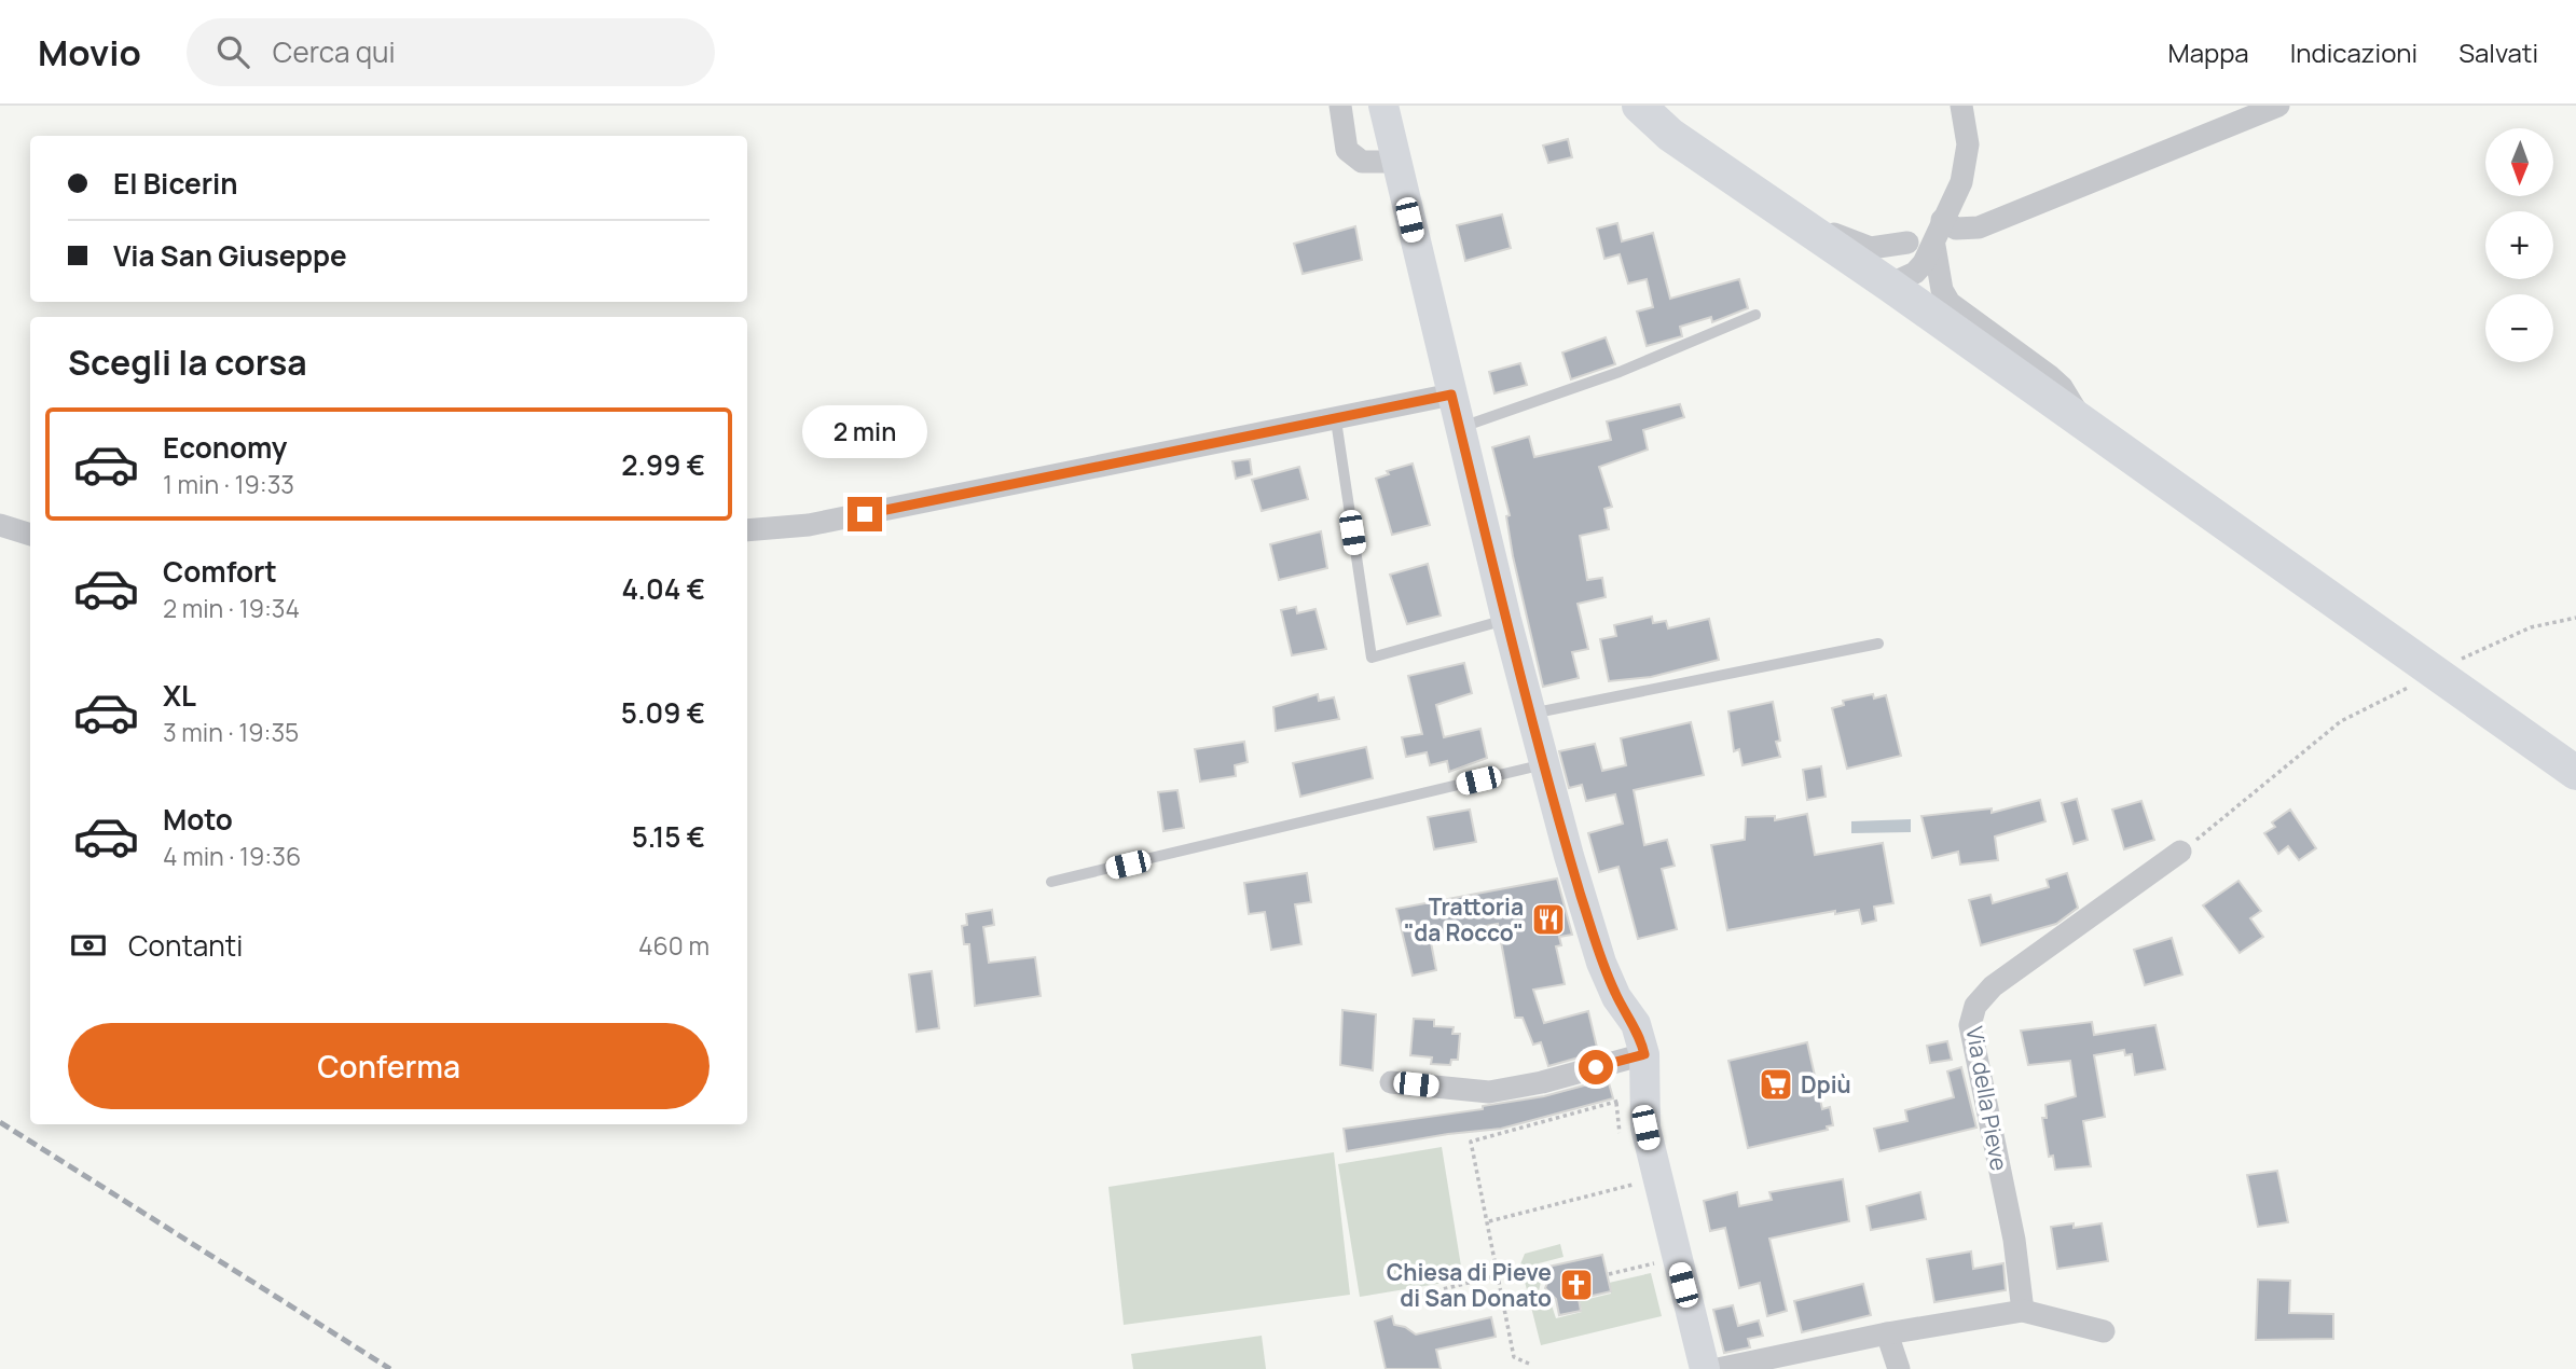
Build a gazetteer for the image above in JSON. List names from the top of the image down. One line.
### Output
{"streets":{"street":["Via della Pieve"]},"places":{"restaurant":["Trattoria \"da Rocco\""],"supermarket":["Dpiù"],"church":["Chiesa di Pieve di San Donato"]},"north":"bottom","page":{"header":"Movio","search":"Cerca qui","nav":["Mappa","Indicazioni","Salvati"],"map_buttons":["+","−"],"banner":["El Bicerin","Via San Giuseppe"],"heading":"Scegli la corsa","bubble":"2 min","list":[{"name":"Economy","note":"1 min · 19:33","value":"2.99 €"},{"name":"Comfort","note":"2 min · 19:34","value":"4.04 €"},{"name":"XL","note":"3 min · 19:35","value":"5.09 €"},{"name":"Moto","note":"4 min · 19:36","value":"5.15 €"}],"pay":["Contanti","460 m"],"buttons":"Conferma"}}
